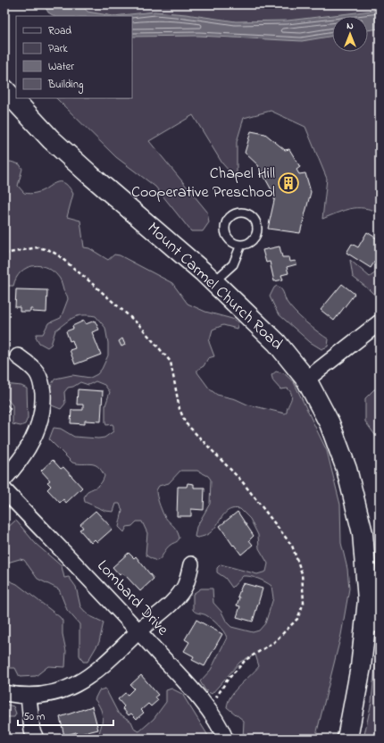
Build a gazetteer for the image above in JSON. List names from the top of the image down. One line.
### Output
{"streets":{"main road":["Mount Carmel Church Road"],"street":["Lombard Drive"]},"places":{"building":["Chapel Hill Cooperative Preschool"]},"legend":["Road","Park","Water","Building"],"scale_bar":"50 m","north":"top"}
